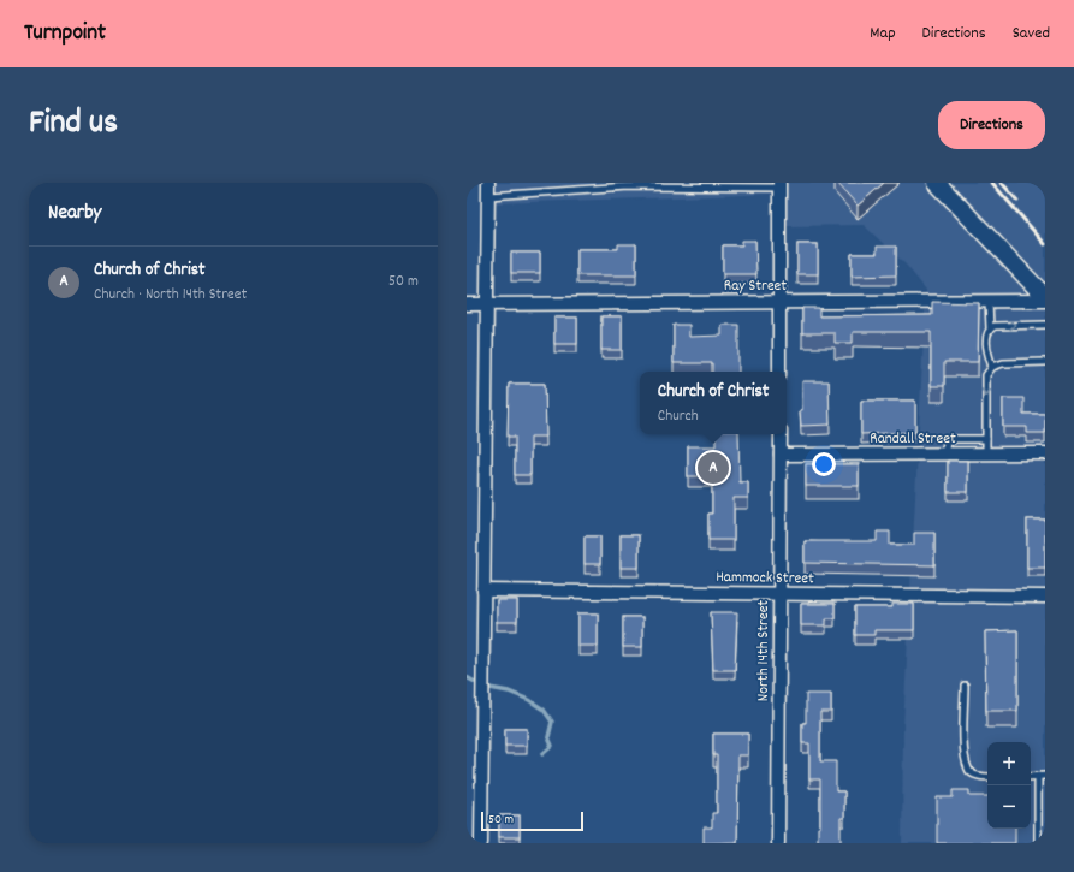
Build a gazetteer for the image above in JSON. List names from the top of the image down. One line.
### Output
{"streets":{"street":["Ray Street","Randall Street","Hammock Street","North 14th Street"]},"crossings":[["Randall Street","North 14th Street"],["Hammock Street","North 14th Street"]],"scale_bar":"50 m","page":{"header":"Turnpoint","nav":["Map","Directions","Saved"],"title":"Find us","buttons":"Directions","heading":"Nearby","list":[{"mark":"A","name":"Church of Christ","note":"Church · North 14th Street","value":"50 m"}],"popup":["Church of Christ","Church"],"pins":"A","map_buttons":["+","−"],"scale":"50 m"}}
